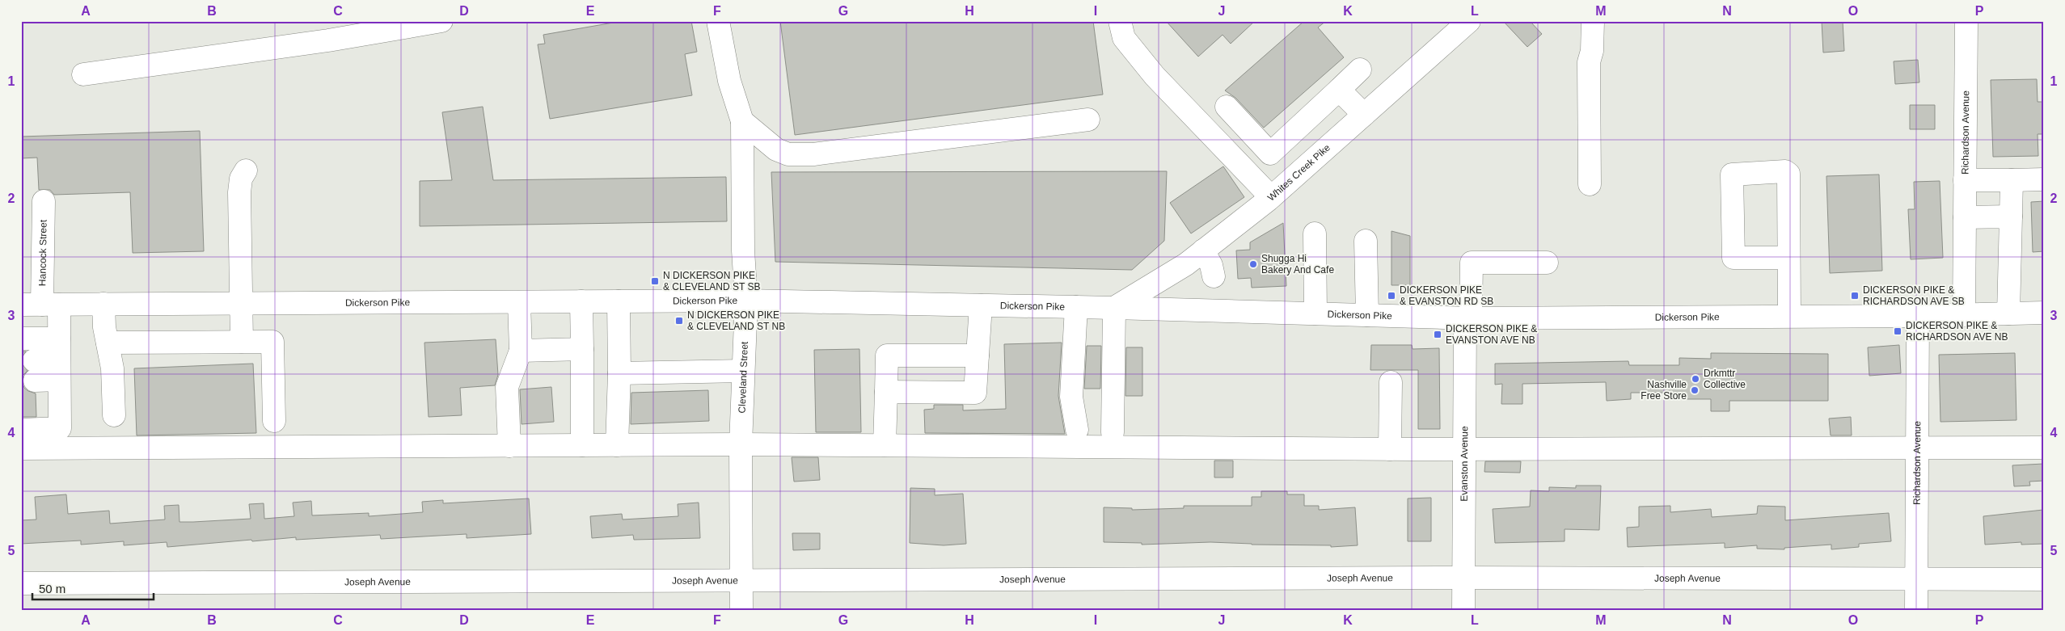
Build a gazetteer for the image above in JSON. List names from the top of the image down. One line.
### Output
{"streets":{"street":["Richardson Avenue","Whites Creek Pike","Hancock Street","Dickerson Pike","Cleveland Street","Evanston Avenue","Joseph Avenue"]},"crossings":[["Richardson Avenue","Dickerson Pike"],["Richardson Avenue","Joseph Avenue"],["Whites Creek Pike","Dickerson Pike"],["Hancock Street","Dickerson Pike"],["Dickerson Pike","Cleveland Street"],["Dickerson Pike","Evanston Avenue"],["Cleveland Street","Joseph Avenue"],["Evanston Avenue","Joseph Avenue"]],"places":{"other":["Shugga Hi Bakery And Cafe","Drkmttr Collective","Nashville Free Store"],"transit":["N DICKERSON PIKE & CLEVELAND ST SB","DICKERSON PIKE & EVANSTON RD SB","DICKERSON PIKE & RICHARDSON AVE SB","N DICKERSON PIKE & CLEVELAND ST NB","DICKERSON PIKE & RICHARDSON AVE NB","DICKERSON PIKE & EVANSTON AVE NB"]},"scale_bar":"50 m","grid":{"columns":["A","B","C","D","E","F","G","H","I","J","K","L","M","N","O","P"],"rows":["1","2","3","4","5"]}}
